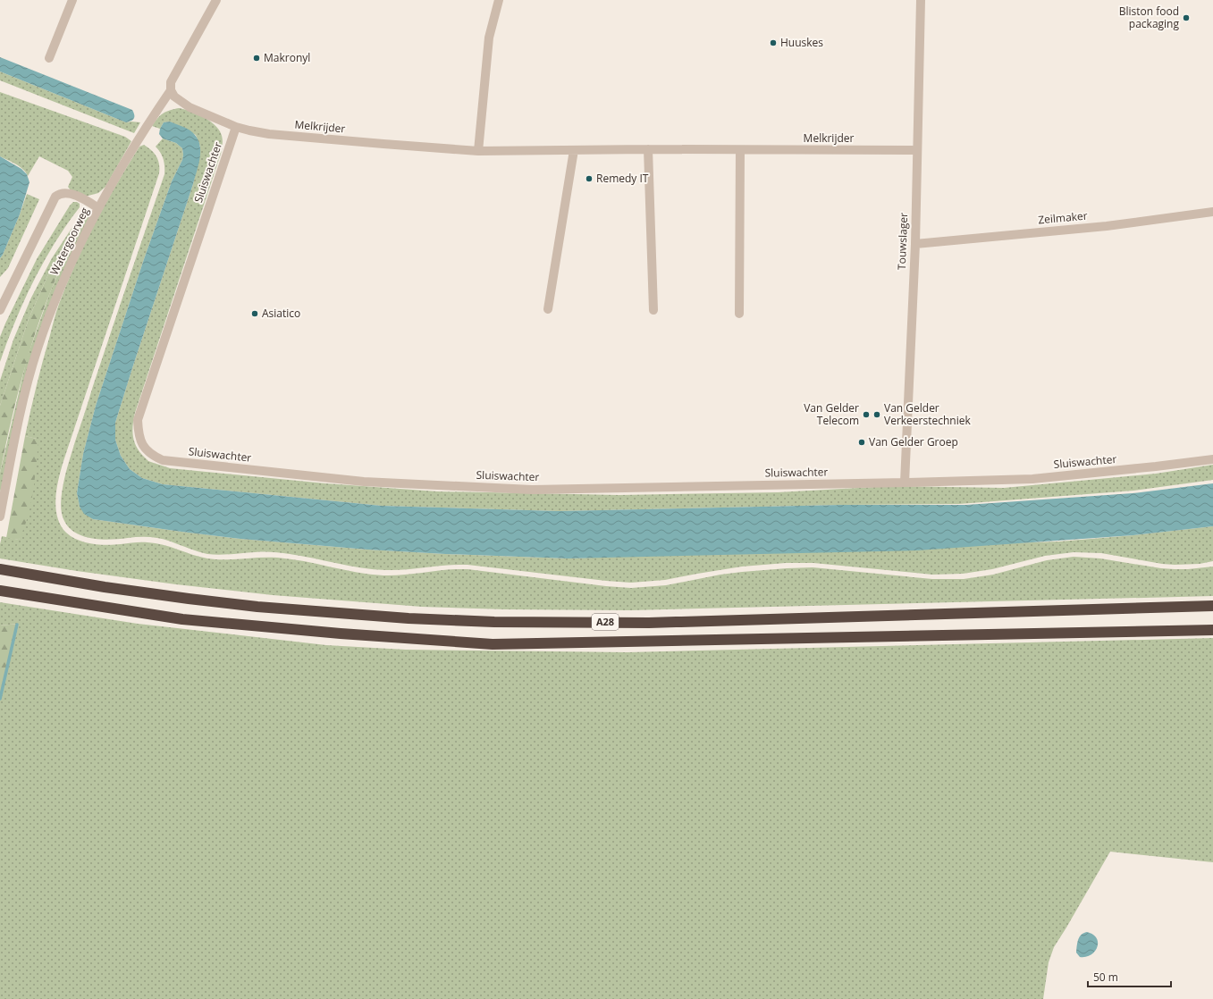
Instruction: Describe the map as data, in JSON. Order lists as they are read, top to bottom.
{
  "streets": {
    "highway": ["A28"],
    "street": [
      "Melkrijder",
      "Sluiswachter",
      "Zeilmaker",
      "Watergoorweg",
      "Touwslager"
    ]
  },
  "crossings": [
    ["Melkrijder", "Sluiswachter"],
    ["Melkrijder", "Watergoorweg"],
    ["Melkrijder", "Touwslager"],
    ["Sluiswachter", "Touwslager"],
    ["Zeilmaker", "Touwslager"]
  ],
  "places": [
    "Bliston food packaging",
    "Huuskes",
    "Makronyl",
    "Remedy IT",
    "Asiatico",
    "Van Gelder Telecom",
    "Van Gelder Verkeerstechniek",
    "Van Gelder Groep"
  ],
  "scale_bar": "50 m"
}
